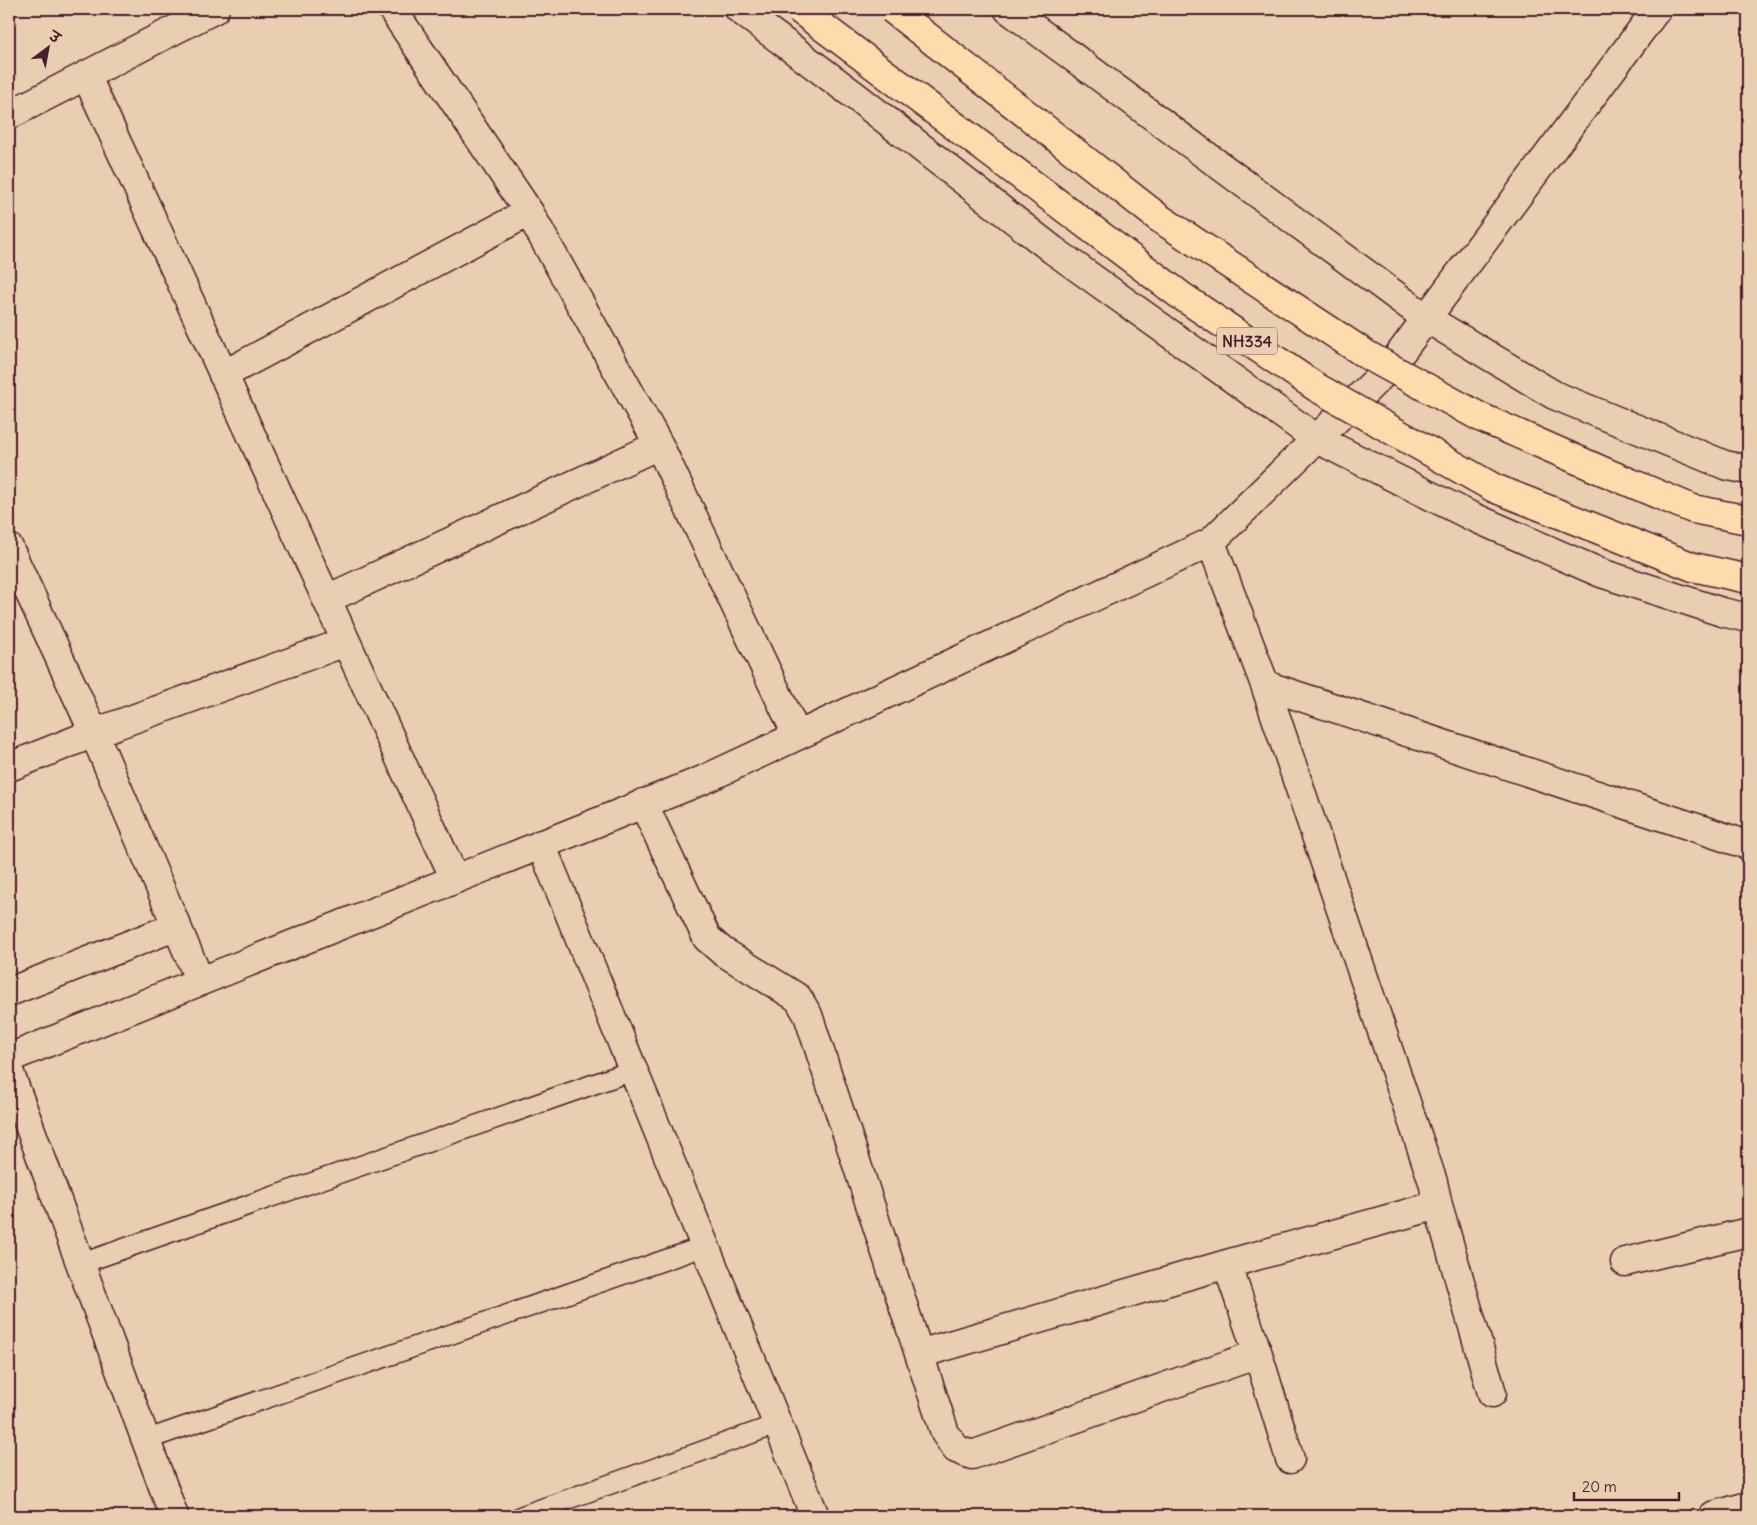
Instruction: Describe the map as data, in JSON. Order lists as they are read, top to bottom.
{
  "streets": {
    "highway": ["NH334"]
  },
  "scale_bar": "20 m",
  "north": "top right"
}
